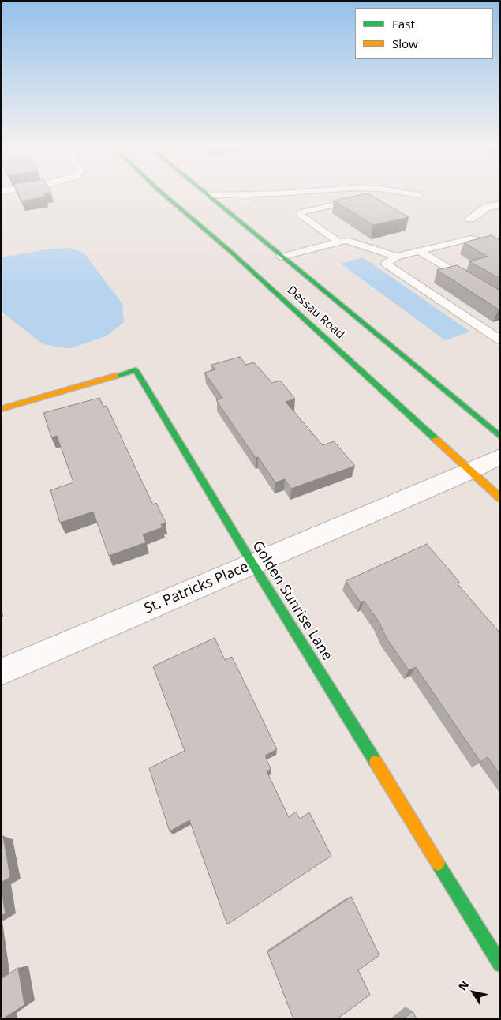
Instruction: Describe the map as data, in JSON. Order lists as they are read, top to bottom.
{
  "streets": {
    "main road": ["Dessau Road", "Golden Sunrise Lane"],
    "street": ["St. Patricks Place"]
  },
  "crossings": [
    ["Dessau Road", "St. Patricks Place"],
    ["St. Patricks Place", "Golden Sunrise Lane"]
  ],
  "legend": ["Fast", "Slow"],
  "north": "top left"
}
